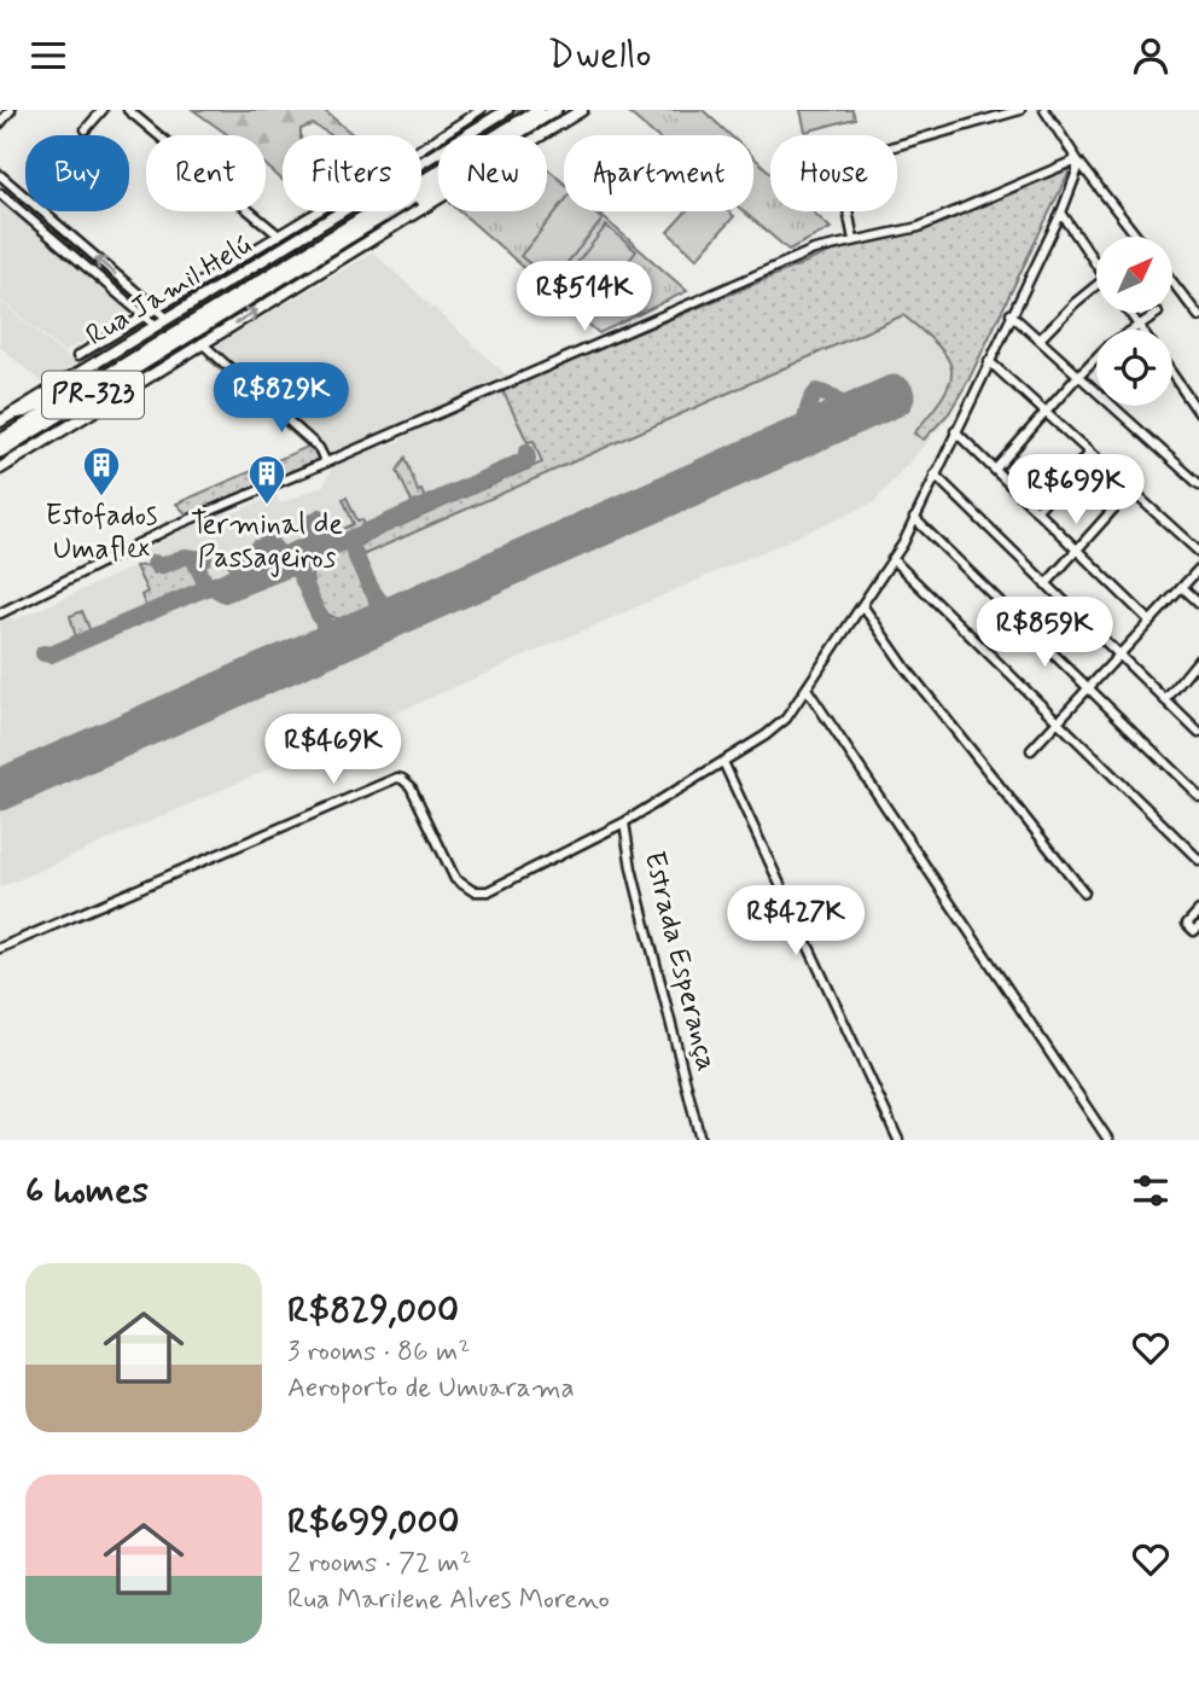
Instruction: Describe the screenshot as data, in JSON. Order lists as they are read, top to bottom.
{
  "streets": {
    "highway": ["PR-323"],
    "main road": ["Rua Jamil Helú"],
    "street": ["Estrada Esperança"]
  },
  "places": {
    "building": ["Estofados Umaflex", "Terminal de Passageiros"]
  },
  "north": "top right",
  "page": {
    "header": "Dwello",
    "chip": [
      "Buy",
      "Rent",
      "Filters",
      "New",
      "Apartment",
      "House"
    ],
    "price": [
      "R$514K",
      "R$829K",
      "R$699K",
      "R$859K",
      "R$469K",
      "R$427K"
    ],
    "heading": "6 homes",
    "list": [
      {
        "name": "R$829,000",
        "note": "3 rooms · 86 m² · Aeroporto de Umuarama"
      },
      {
        "name": "R$699,000",
        "note": "2 rooms · 72 m² · Rua Marilene Alves Moreno"
      }
    ]
  }
}
